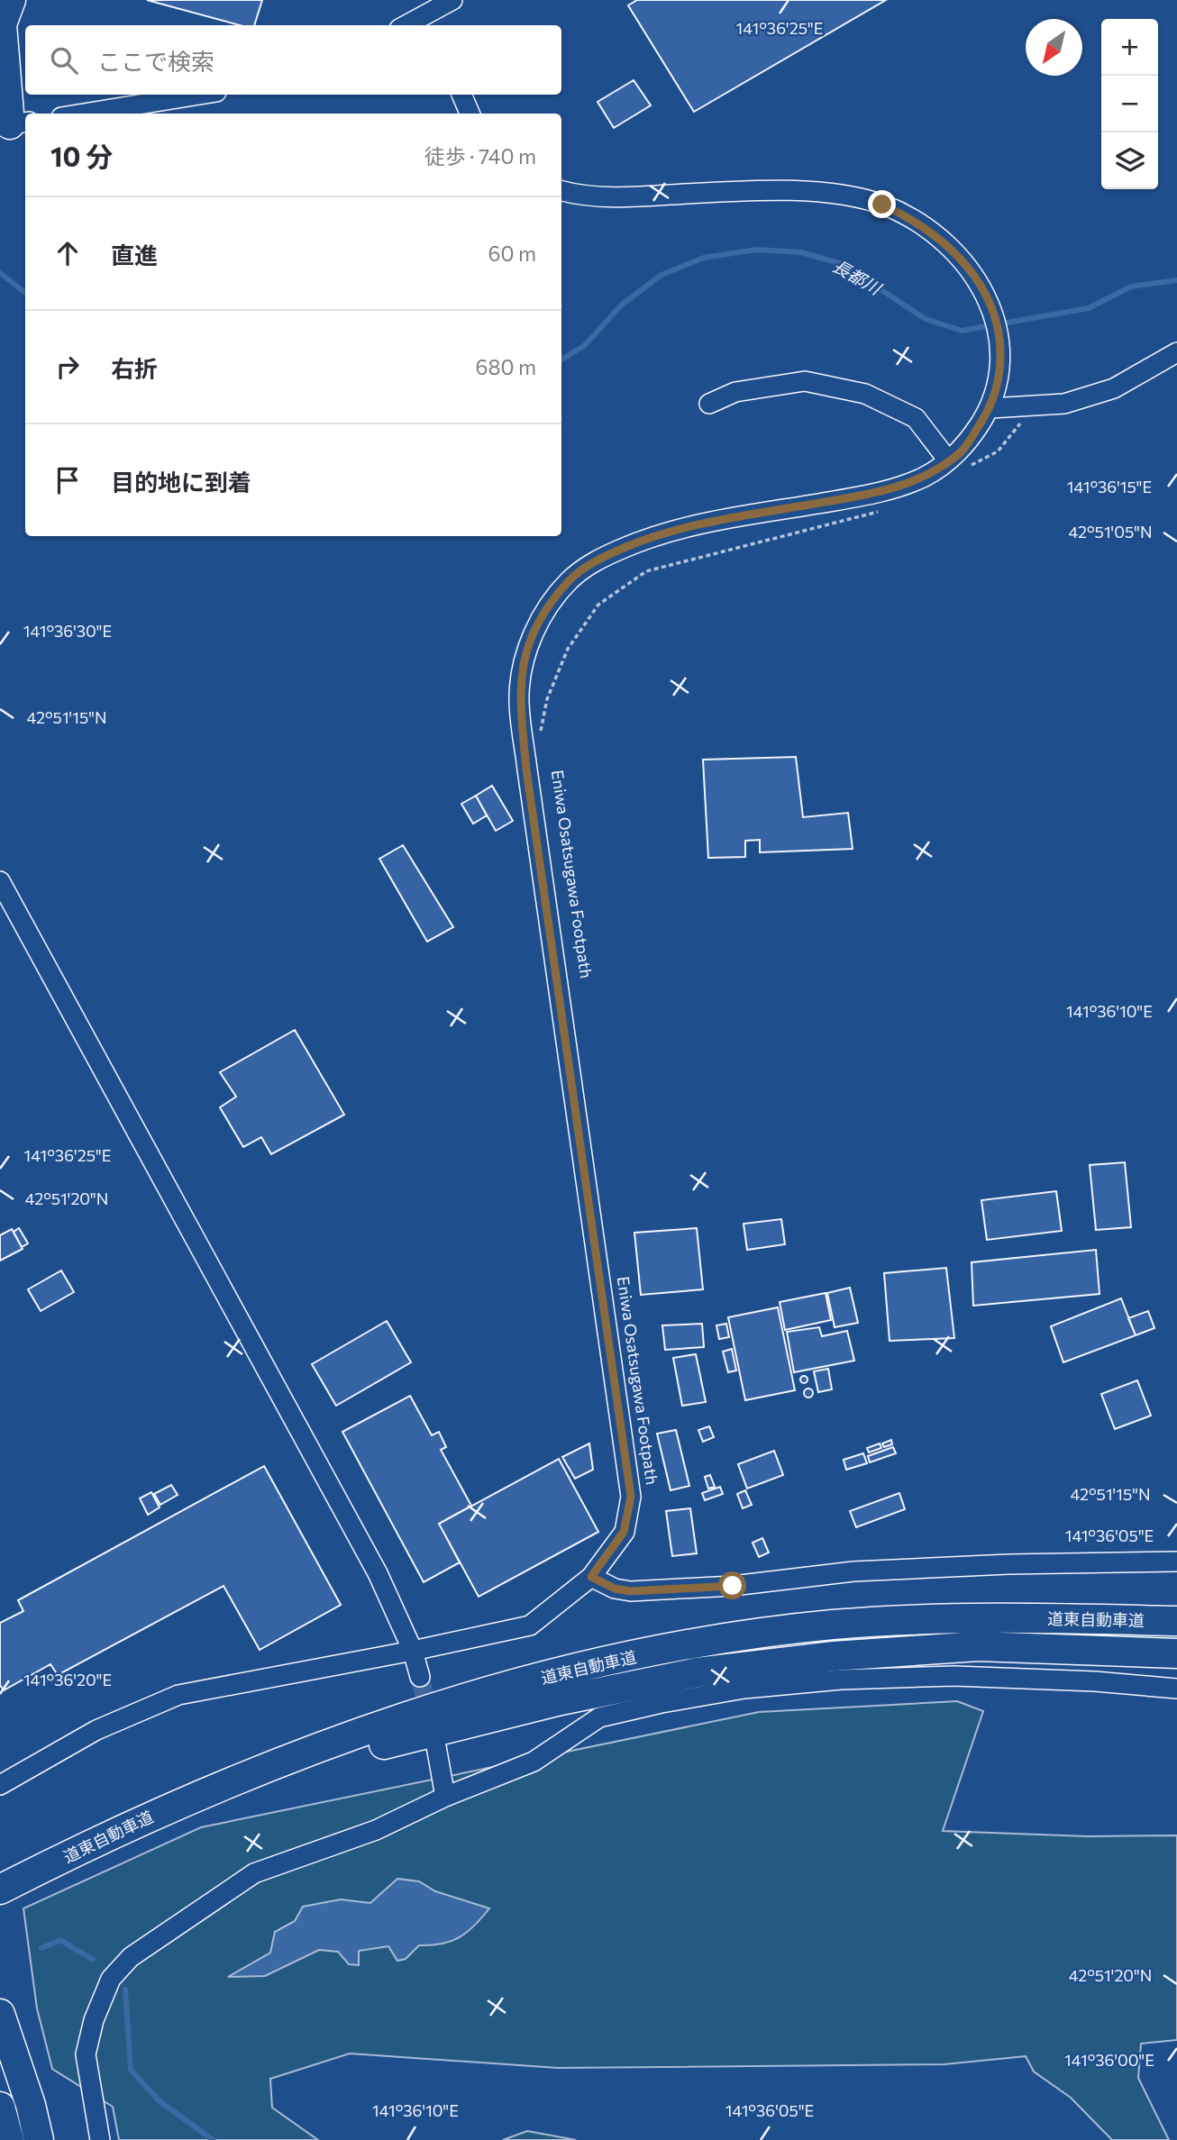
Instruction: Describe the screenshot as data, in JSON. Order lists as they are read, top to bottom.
{
  "streets": {
    "highway": ["道東自動車道"]
  },
  "water": ["長都川"],
  "north": "bottom left",
  "page": {
    "map_buttons": ["+", "−"],
    "search": "ここで検索",
    "heading": ["10 分", "徒歩 · 740 m"],
    "list": [
      ["直進", "60 m"],
      ["右折", "680 m"],
      "目的地に到着"
    ]
  },
  "coordinates": [
    "141°36'25\"E",
    "141°36'15\"E",
    "42°51'05\"N",
    "141°36'30\"E",
    "42°51'15\"N",
    "141°36'10\"E",
    "42°51'20\"N",
    "141°36'05\"E",
    "141°36'20\"E",
    "141°36'00\"E"
  ]
}
